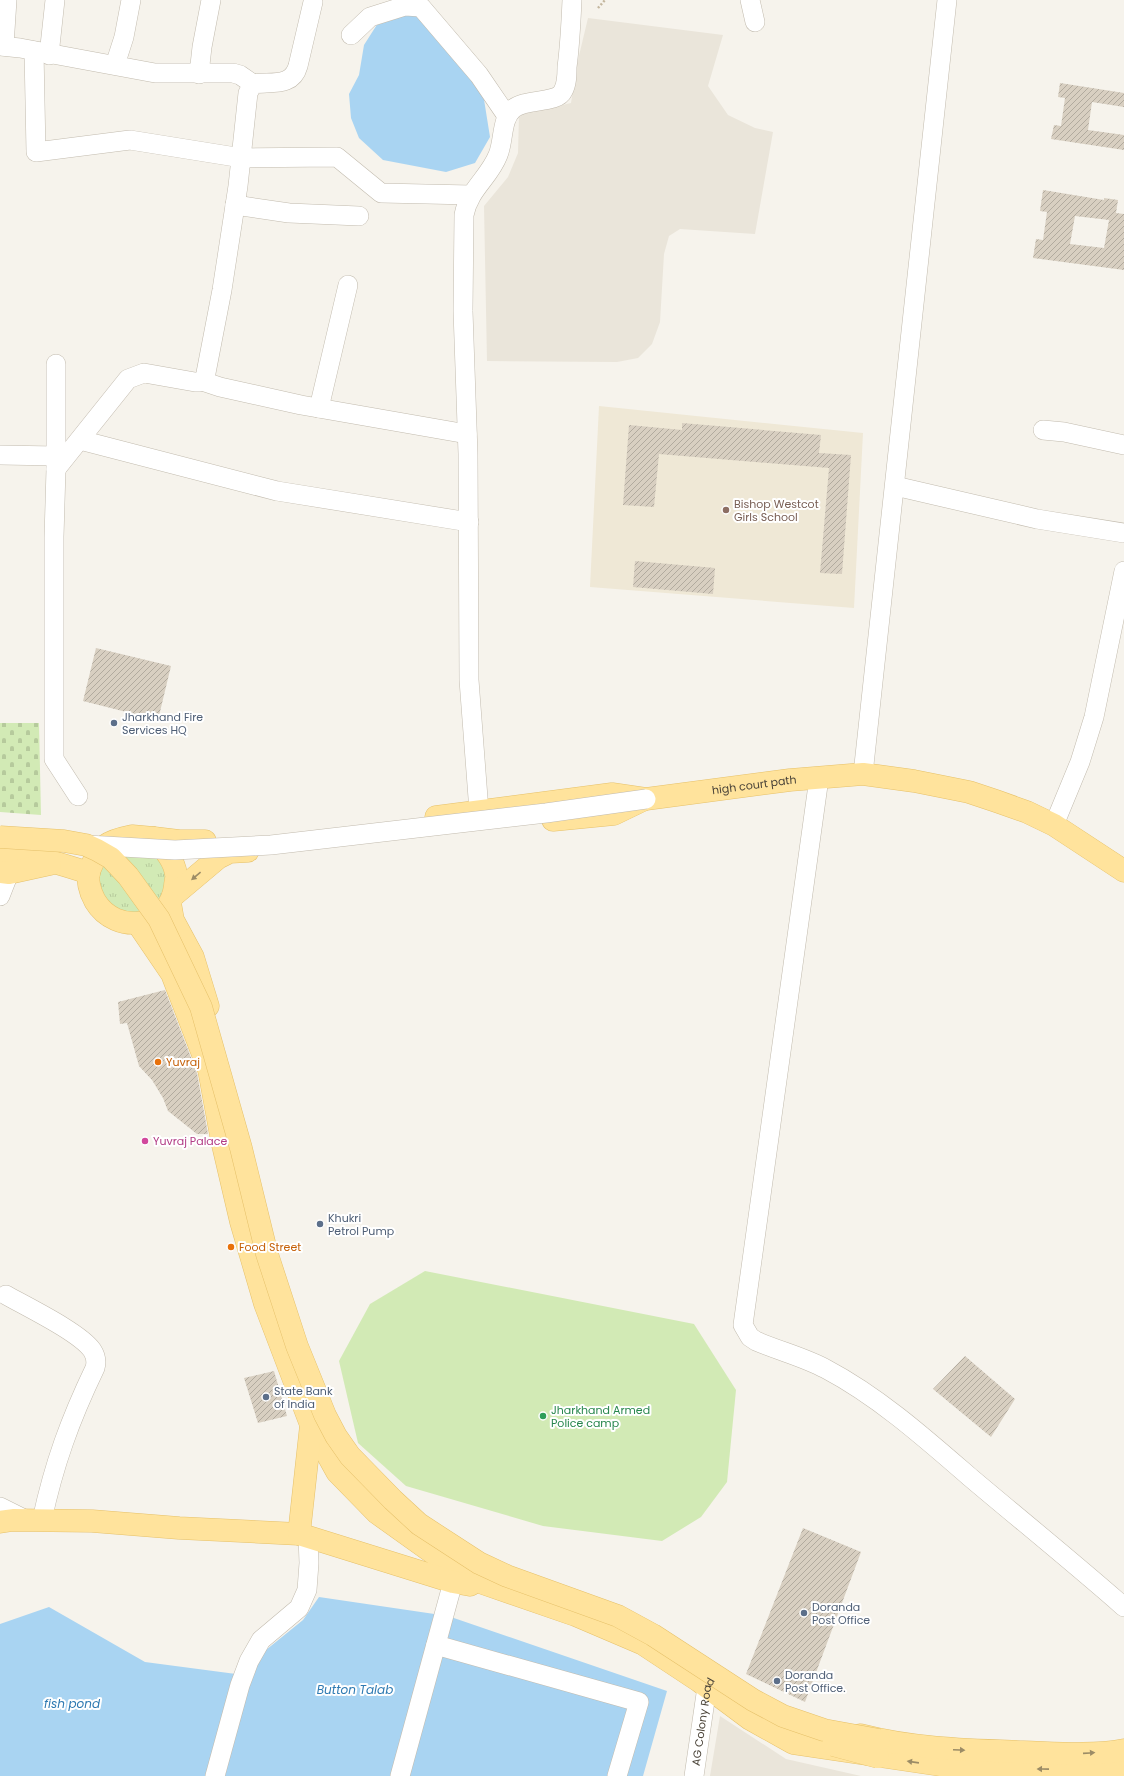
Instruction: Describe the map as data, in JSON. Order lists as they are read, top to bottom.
{
  "streets": {
    "main road": ["high court path"],
    "street": ["AG Colony Road"]
  },
  "water": ["Button Talab", "fish pond"],
  "places": [
    "Bishop Westcot Girls School",
    "Jharkhand Fire Services HQ",
    "Yuvraj",
    "Yuvraj Palace",
    "Khukri Petrol Pump",
    "Food Street",
    "State Bank of India",
    "Jharkhand Armed Police camp",
    "Doranda Post Office",
    "Doranda Post Office."
  ]
}
